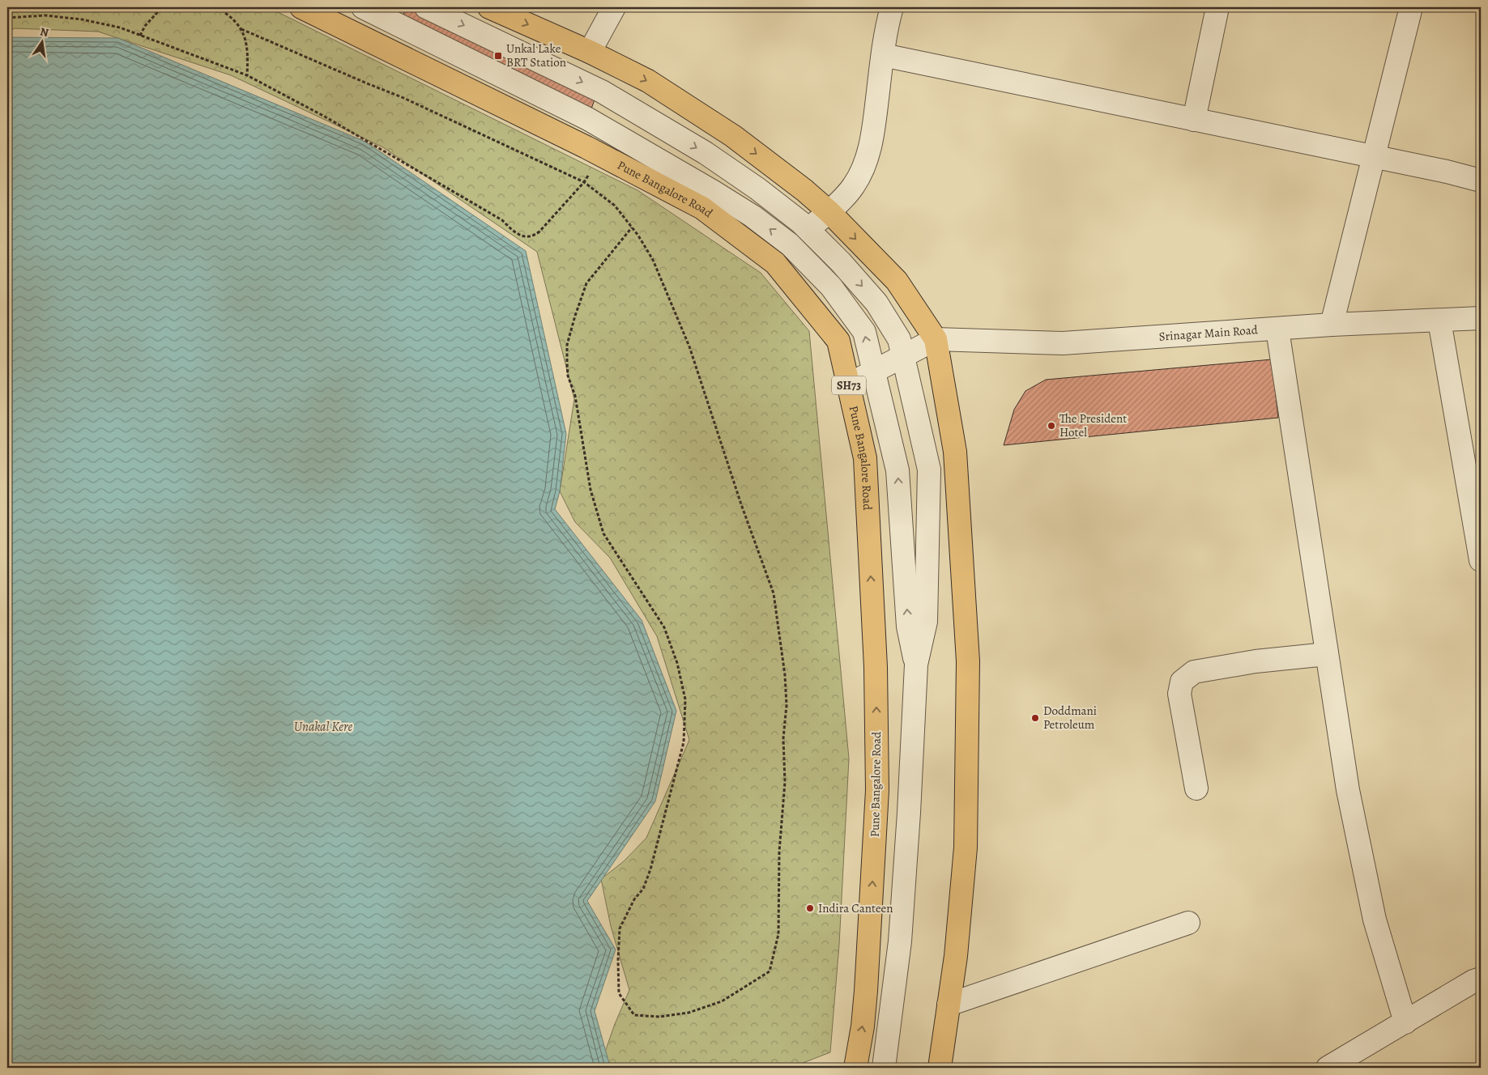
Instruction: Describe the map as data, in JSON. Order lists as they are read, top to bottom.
{
  "streets": {
    "main road": ["Pune Bangalore Road", "SH73"],
    "street": ["Srinagar Main Road"]
  },
  "water": ["Unakal Kere"],
  "places": {
    "transit": ["Unkal Lake BRT Station"],
    "other": ["The President Hotel", "Doddmani Petroleum", "Indira Canteen"]
  },
  "north": "top"
}
